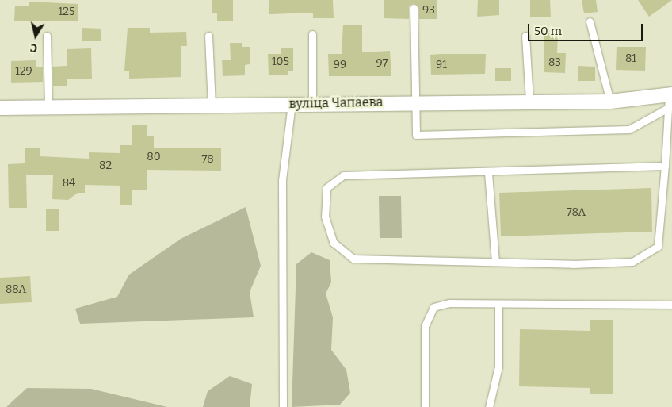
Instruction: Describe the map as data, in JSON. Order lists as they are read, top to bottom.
{
  "streets": {
    "street": ["вуліца Чапаева"]
  },
  "house_numbers": [
    "93",
    "125",
    "81",
    "105",
    "83",
    "97",
    "99",
    "91",
    "129",
    "80",
    "78",
    "82",
    "84",
    "78А",
    "88А"
  ],
  "scale_bar": "50 m",
  "north": "bottom"
}
